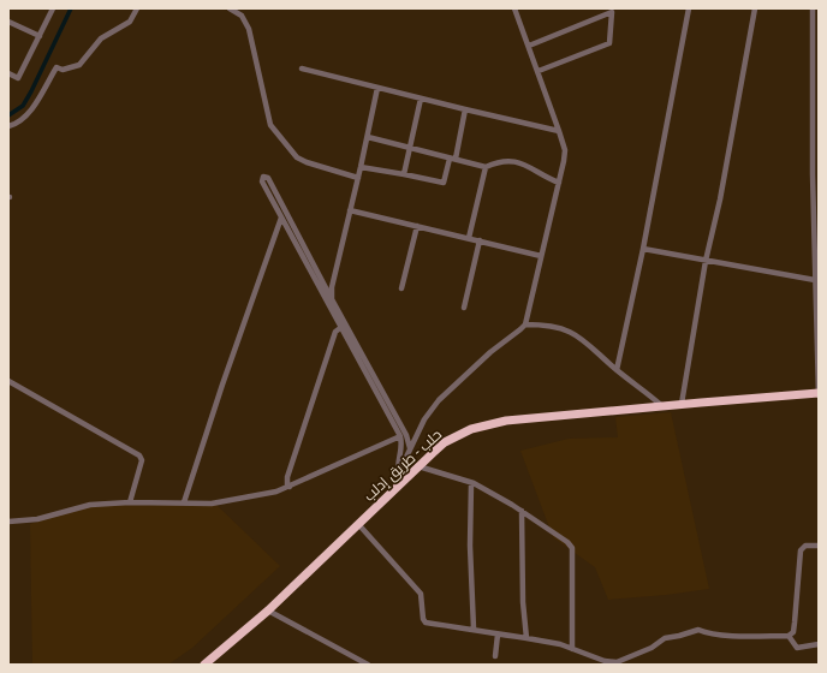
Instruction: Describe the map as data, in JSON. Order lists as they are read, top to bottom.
{
  "streets": {
    "highway": ["حلب - طريق إدلب"]
  }
}
